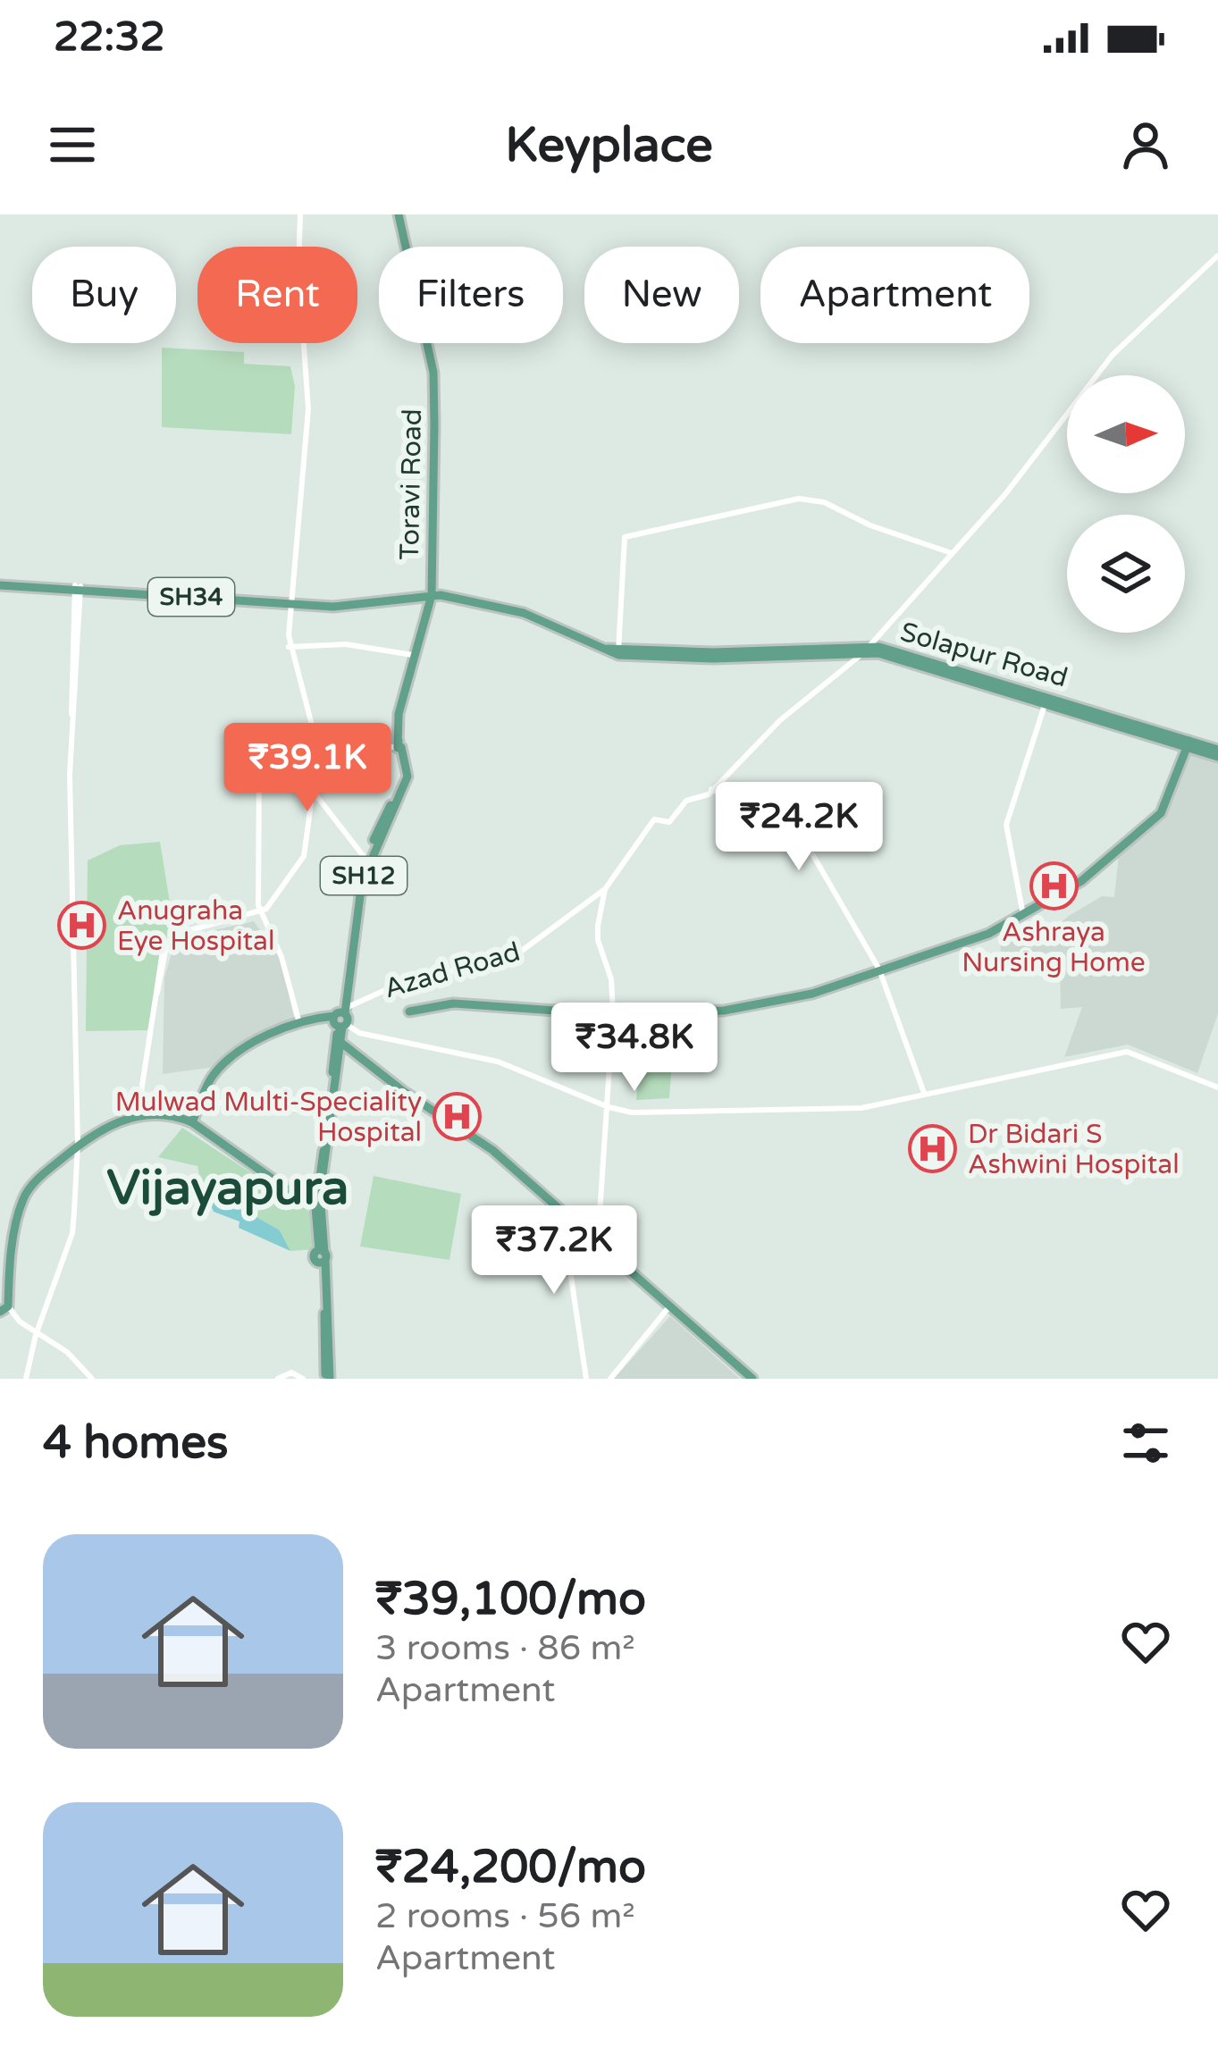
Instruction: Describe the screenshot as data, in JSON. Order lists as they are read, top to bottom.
{
  "streets": {
    "main road": [
      "Toravi Road",
      "SH34",
      "Solapur Road",
      "SH12"
    ],
    "street": ["Azad Road"]
  },
  "crossings": [
    ["Toravi Road", "SH34"],
    ["Toravi Road", "Solapur Road"],
    ["Toravi Road", "SH12"],
    ["SH34", "Solapur Road"],
    ["SH34", "SH12"],
    ["Solapur Road", "SH12"],
    ["SH12", "Azad Road"]
  ],
  "districts": ["Vijayapura"],
  "places": {
    "hospital": [
      "Ashraya Nursing Home",
      "Anugraha Eye Hospital",
      "Mulwad Multi-Speciality Hospital",
      "Dr Bidari S Ashwini Hospital"
    ]
  },
  "north": "right",
  "page": {
    "status": "22:32",
    "header": "Keyplace",
    "chip": [
      "Buy",
      "Rent",
      "Filters",
      "New",
      "Apartment"
    ],
    "price": [
      "₹39.1K",
      "₹24.2K",
      "₹34.8K",
      "₹37.2K"
    ],
    "heading": "4 homes",
    "list": [
      {
        "name": "₹39,100/mo",
        "note": "3 rooms · 86 m² · Apartment"
      },
      {
        "name": "₹24,200/mo",
        "note": "2 rooms · 56 m² · Apartment"
      }
    ]
  }
}
